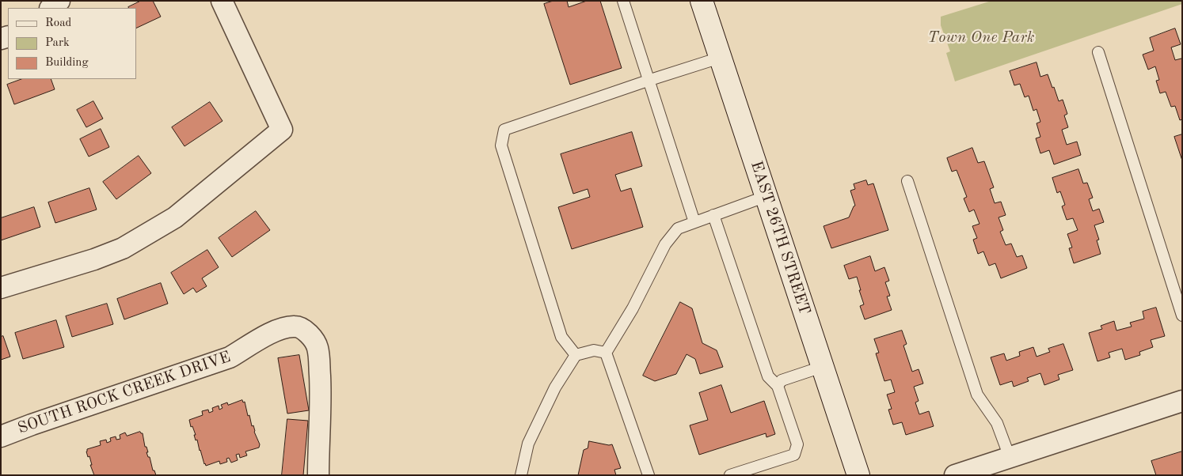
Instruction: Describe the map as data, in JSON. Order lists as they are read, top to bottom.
{
  "streets": {
    "main road": ["EAST 26TH STREET"],
    "street": ["SOUTH ROCK CREEK DRIVE"]
  },
  "parks": ["Town One Park"],
  "legend": ["Road", "Park", "Building"]
}
